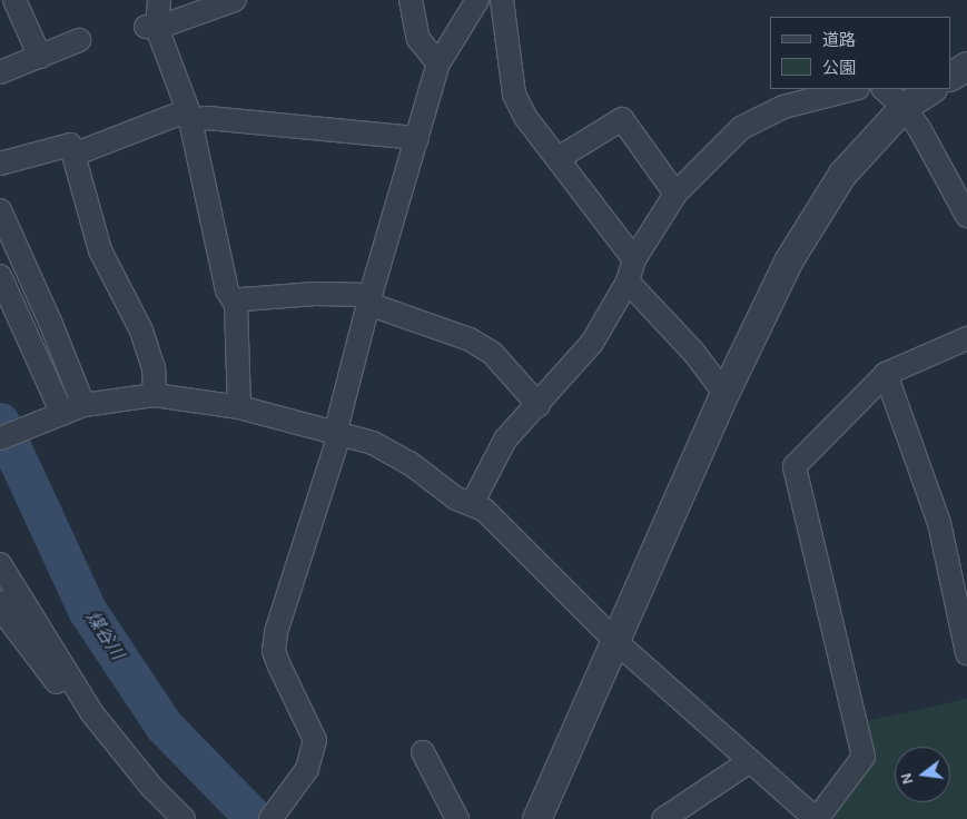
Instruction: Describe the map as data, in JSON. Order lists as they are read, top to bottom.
{
  "water": ["煤谷川"],
  "legend": ["道路", "公園"],
  "north": "left"
}
